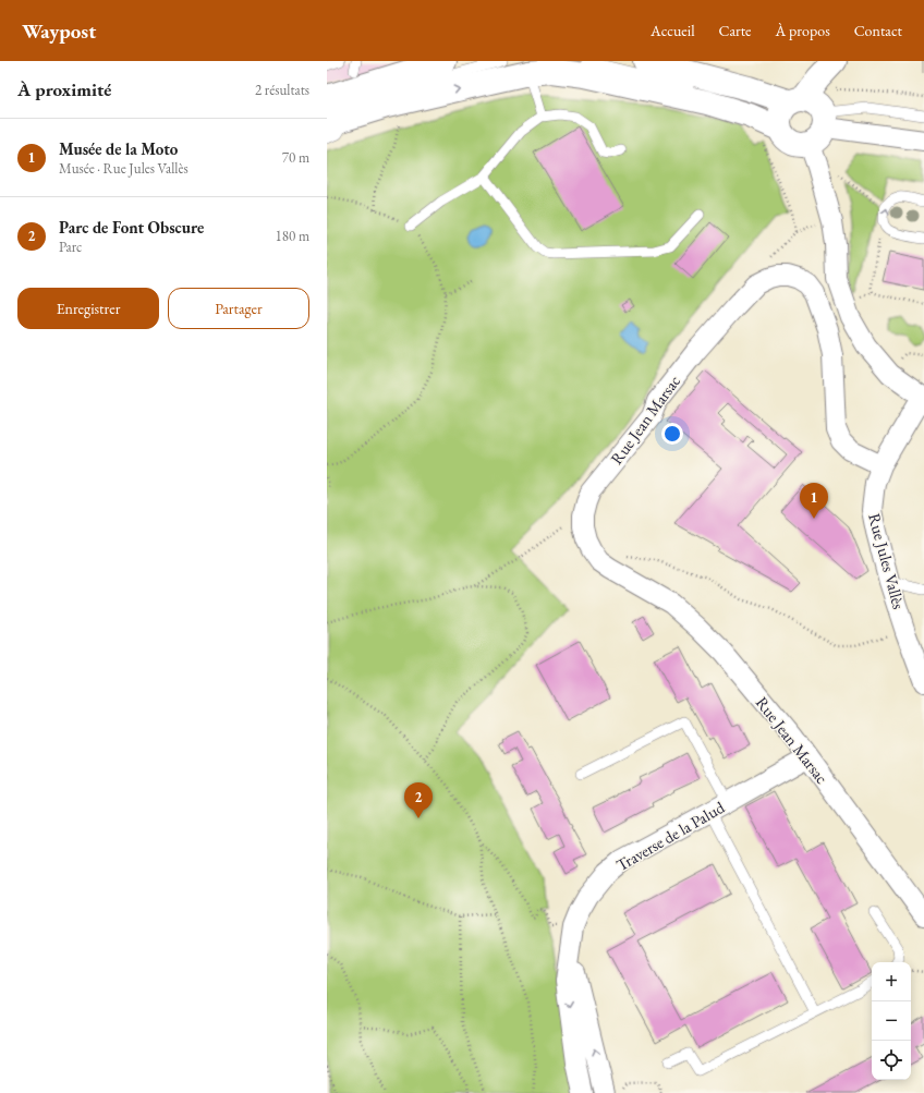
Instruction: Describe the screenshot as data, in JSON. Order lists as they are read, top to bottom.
{
  "streets": {
    "street": ["Rue Jean Marsac", "Rue Jules Vallès", "Traverse de la Palud"]
  },
  "crossings": [
    ["Rue Jean Marsac", "Rue Jules Vallès"],
    ["Rue Jean Marsac", "Traverse de la Palud"]
  ],
  "page": {
    "header": "Waypost",
    "nav": [
      "Accueil",
      "Carte",
      "À propos",
      "Contact"
    ],
    "heading": ["À proximité", "2 résultats"],
    "list": [
      {
        "mark": "1",
        "name": "Musée de la Moto",
        "note": "Musée · Rue Jules Vallès",
        "value": "70 m"
      },
      {
        "mark": "2",
        "name": "Parc de Font Obscure",
        "note": "Parc",
        "value": "180 m"
      }
    ],
    "buttons": ["Enregistrer", "Partager"],
    "pins": ["1", "2"],
    "map_buttons": ["+", "−"]
  }
}
